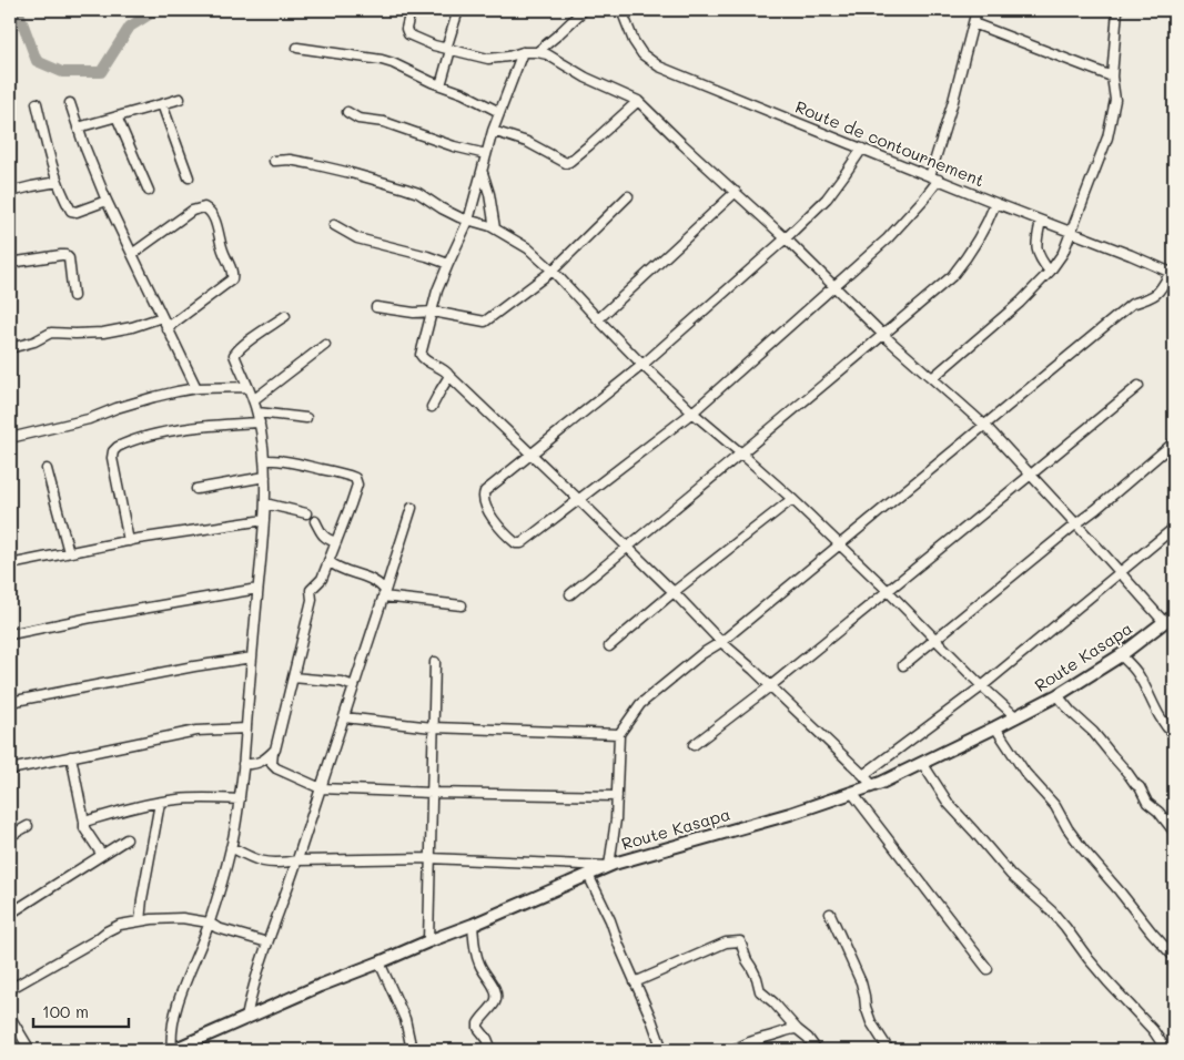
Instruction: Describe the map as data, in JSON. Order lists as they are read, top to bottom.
{
  "streets": {
    "main road": ["Route Kasapa"],
    "street": ["Route de contournement"]
  },
  "scale_bar": "100 m"
}
